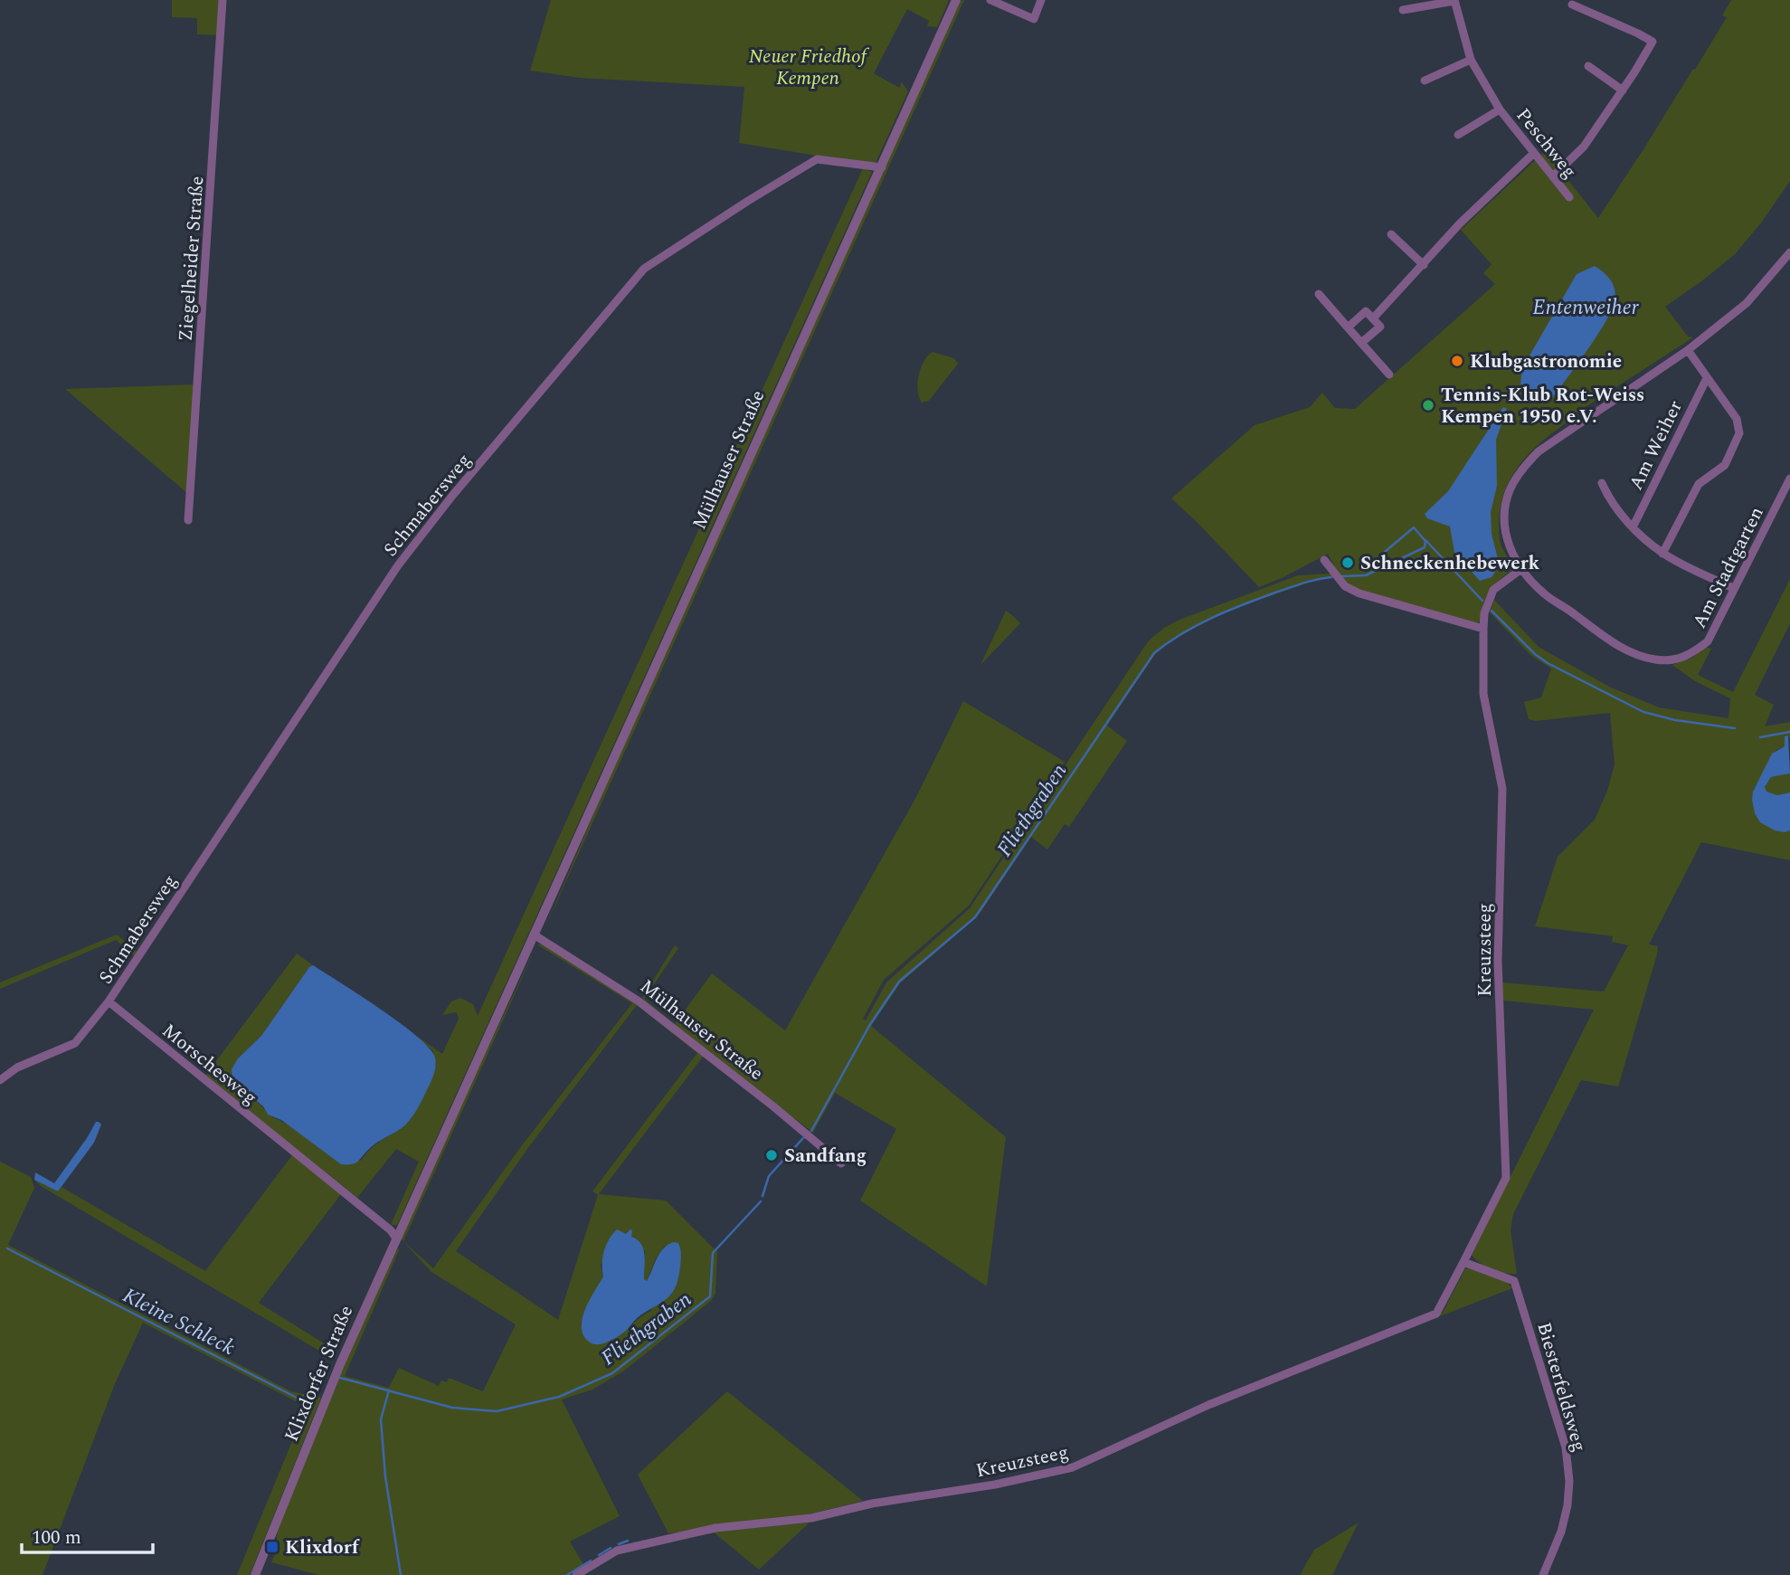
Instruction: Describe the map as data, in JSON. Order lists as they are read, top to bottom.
{
  "streets": {
    "street": [
      "Peschweg",
      "Ziegelheider Straße",
      "Am Weiher",
      "Mülhauser Straße",
      "Schmabersweg",
      "Am Stadtgarten",
      "Kreuzsteeg",
      "Morschesweg",
      "Klixdorfer Straße",
      "Biesterfeldsweg"
    ]
  },
  "crossings": [
    ["Am Weiher", "Am Stadtgarten"],
    ["Mülhauser Straße", "Schmabersweg"],
    ["Mülhauser Straße", "Klixdorfer Straße"],
    ["Schmabersweg", "Morschesweg"],
    ["Am Stadtgarten", "Kreuzsteeg"],
    ["Kreuzsteeg", "Biesterfeldsweg"],
    ["Morschesweg", "Klixdorfer Straße"]
  ],
  "water": ["Entenweiher", "Fliethgraben", "Kleine Schleck"],
  "parks": ["Neuer Friedhof Kempen"],
  "places": {
    "other": [
      "Klubgastronomie",
      "Tennis-Klub Rot-Weiss Kempen 1950 e.V.",
      "Schneckenhebewerk",
      "Sandfang"
    ],
    "transit": ["Klixdorf"]
  },
  "scale_bar": "100 m"
}
